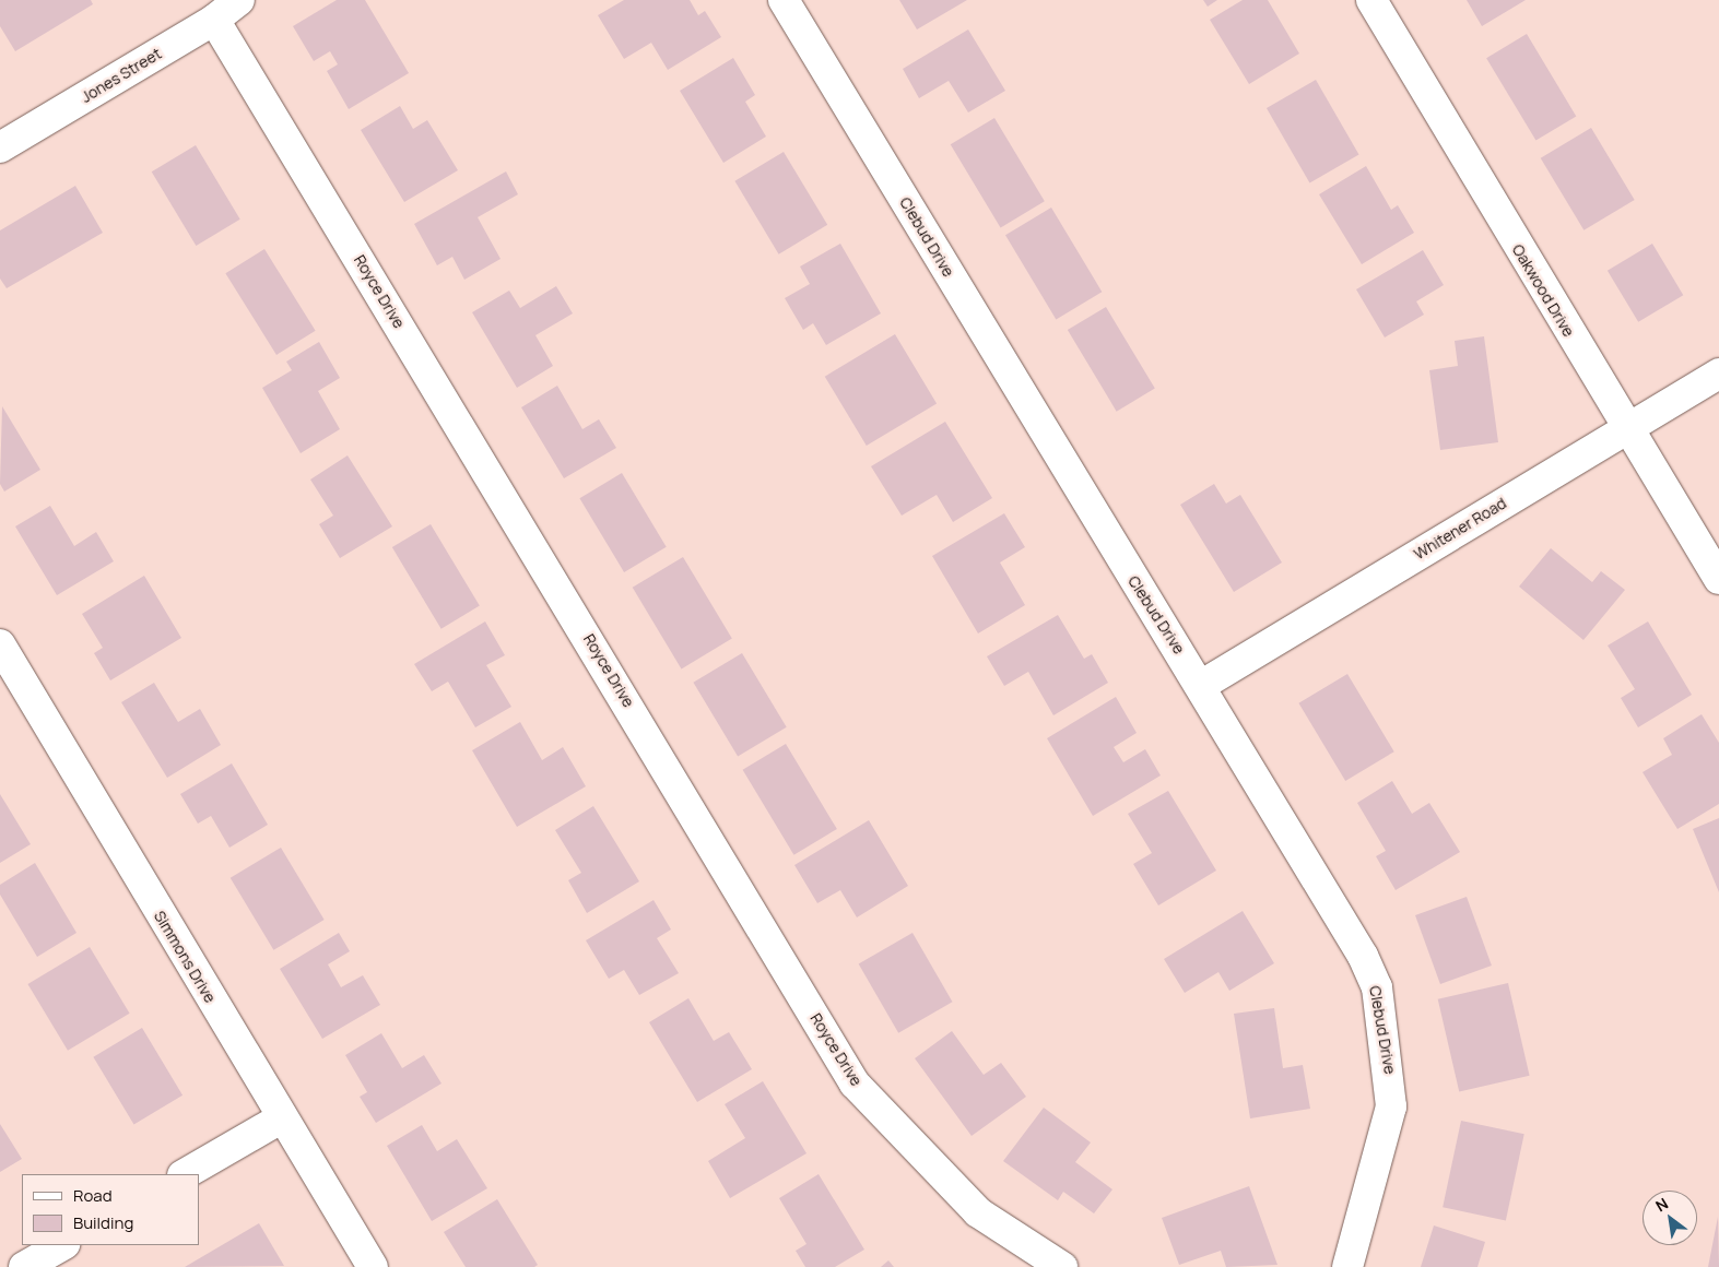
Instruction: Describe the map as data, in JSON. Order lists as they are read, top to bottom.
{
  "streets": {
    "street": [
      "Jones Street",
      "Clebud Drive",
      "Oakwood Drive",
      "Royce Drive",
      "Whitener Road",
      "Simmons Drive"
    ]
  },
  "crossings": [
    ["Jones Street", "Royce Drive"],
    ["Clebud Drive", "Whitener Road"],
    ["Oakwood Drive", "Whitener Road"]
  ],
  "legend": ["Road", "Building"],
  "north": "top left"
}
